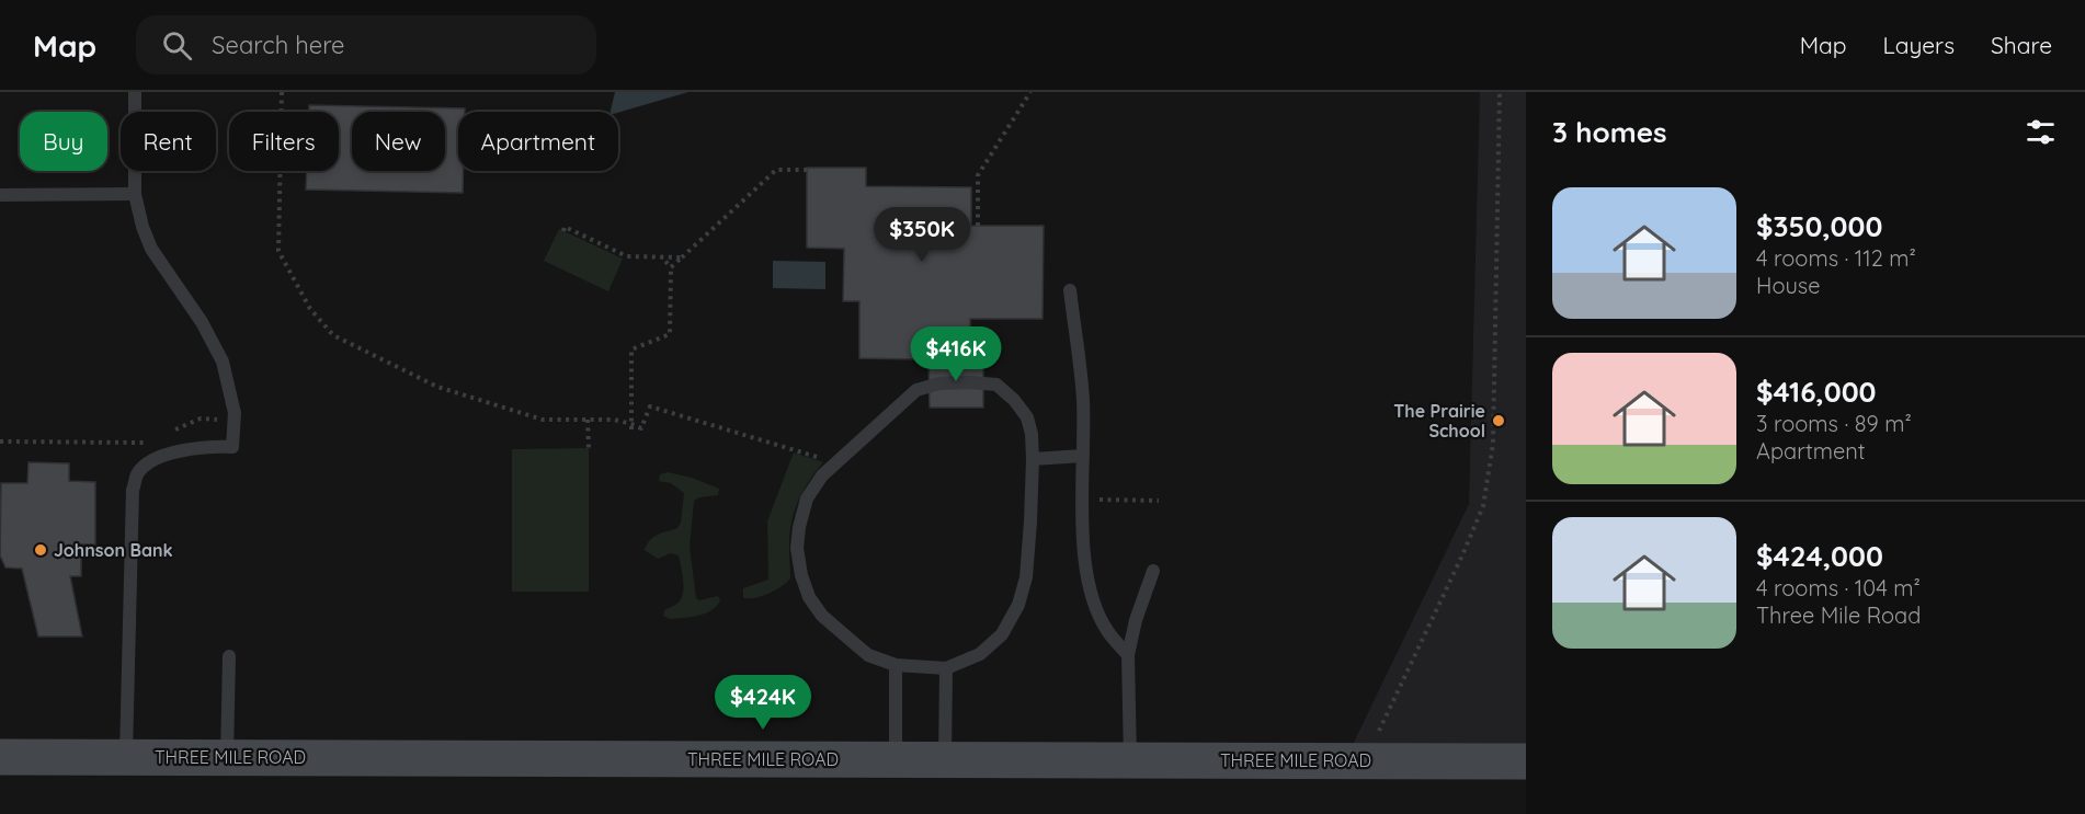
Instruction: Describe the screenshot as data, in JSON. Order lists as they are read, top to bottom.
{
  "streets": {
    "street": ["THREE MILE ROAD"]
  },
  "places": ["The Prairie School", "Johnson Bank"],
  "page": {
    "header": "Map",
    "search": "Search here",
    "nav": ["Map", "Layers", "Share"],
    "heading": "3 homes",
    "chip": [
      "Buy",
      "Rent",
      "Filters",
      "New",
      "Apartment"
    ],
    "list": [
      {
        "name": "$350,000",
        "note": "4 rooms · 112 m² · House"
      },
      {
        "name": "$416,000",
        "note": "3 rooms · 89 m² · Apartment"
      },
      {
        "name": "$424,000",
        "note": "4 rooms · 104 m² · Three Mile Road"
      }
    ],
    "price": ["$350K", "$416K", "$424K"]
  }
}
